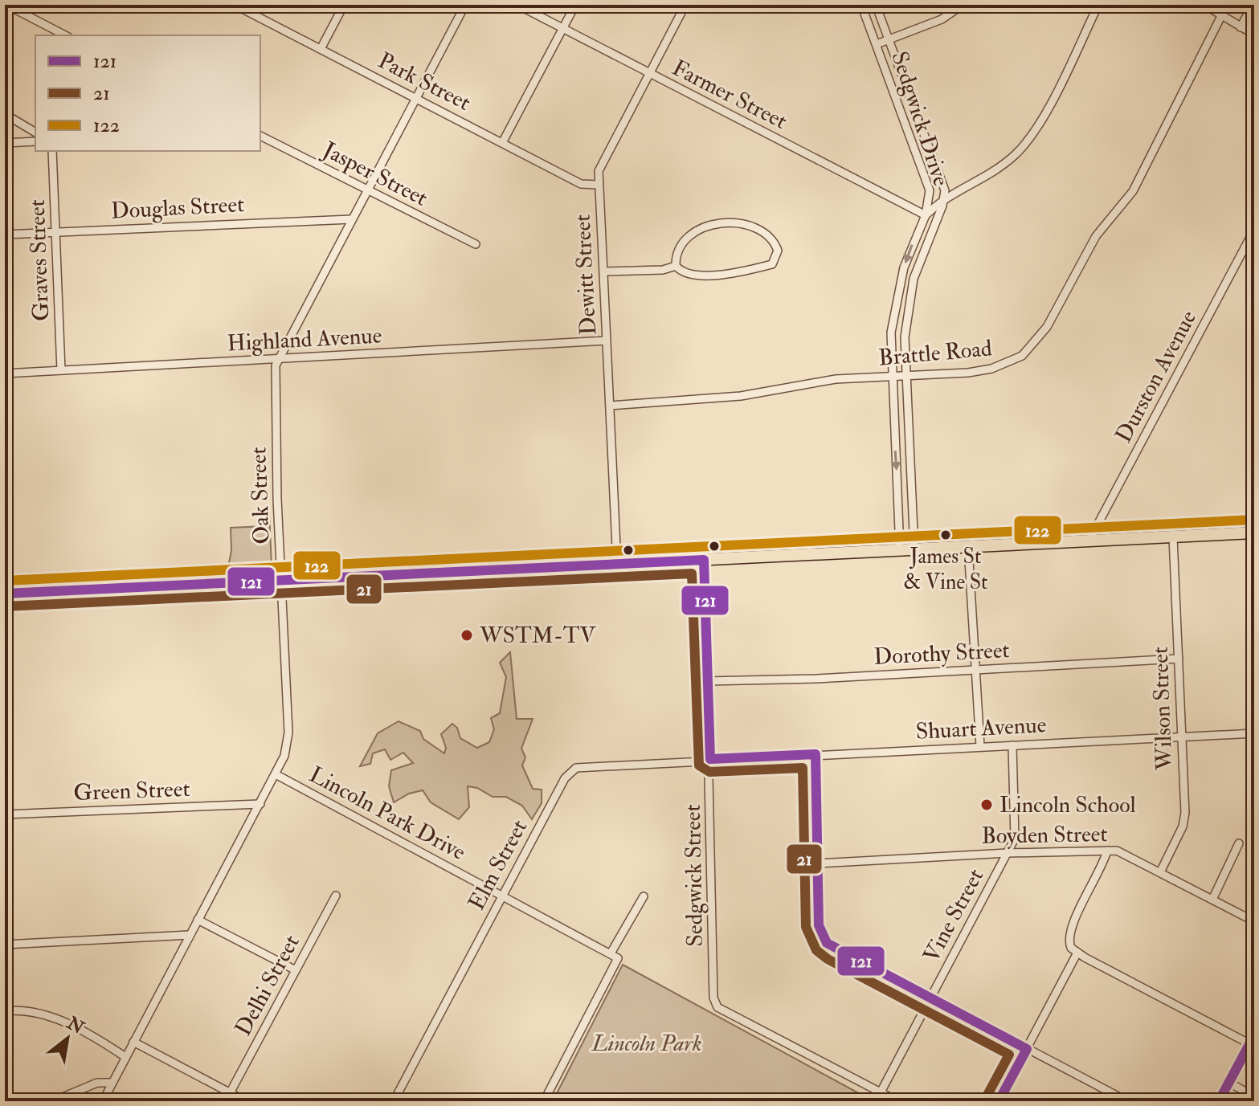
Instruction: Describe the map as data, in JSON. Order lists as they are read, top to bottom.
{
  "streets": {
    "street": [
      "Park Street",
      "Farmer Street",
      "Sedgwick Drive",
      "Jasper Street",
      "Douglas Street",
      "Graves Street",
      "Dewitt Street",
      "Highland Avenue",
      "Brattle Road",
      "Durston Avenue",
      "Oak Street",
      "Dorothy Street",
      "Wilson Street",
      "Shuart Avenue",
      "Green Street",
      "Lincoln Park Drive",
      "Boyden Street",
      "Elm Street",
      "Sedgwick Street",
      "Vine Street",
      "Delhi Street"
    ]
  },
  "crossings": [
    ["Park Street", "Dewitt Street"],
    ["Park Street", "Oak Street"],
    ["Farmer Street", "Sedgwick Drive"],
    ["Farmer Street", "Dewitt Street"],
    ["Sedgwick Drive", "Brattle Road"],
    ["Jasper Street", "Oak Street"],
    ["Douglas Street", "Graves Street"],
    ["Douglas Street", "Oak Street"],
    ["Graves Street", "Highland Avenue"],
    ["Dewitt Street", "Highland Avenue"],
    ["Dewitt Street", "Brattle Road"],
    ["Highland Avenue", "Oak Street"],
    ["Oak Street", "Green Street"],
    ["Oak Street", "Lincoln Park Drive"],
    ["Dorothy Street", "Wilson Street"],
    ["Dorothy Street", "Sedgwick Street"],
    ["Wilson Street", "Shuart Avenue"],
    ["Wilson Street", "Boyden Street"],
    ["Shuart Avenue", "Elm Street"],
    ["Shuart Avenue", "Sedgwick Street"],
    ["Shuart Avenue", "Vine Street"],
    ["Lincoln Park Drive", "Elm Street"],
    ["Boyden Street", "Vine Street"],
    ["Elm Street", "Sedgwick Street"],
    ["Sedgwick Street", "Vine Street"]
  ],
  "parks": ["Lincoln Park"],
  "places": ["James St & Vine St", "WSTM-TV", "Lincoln School"],
  "lines": ["transit line 122", "transit line 121", "transit line 21"],
  "legend": ["121", "21", "122"],
  "north": "top right"
}
